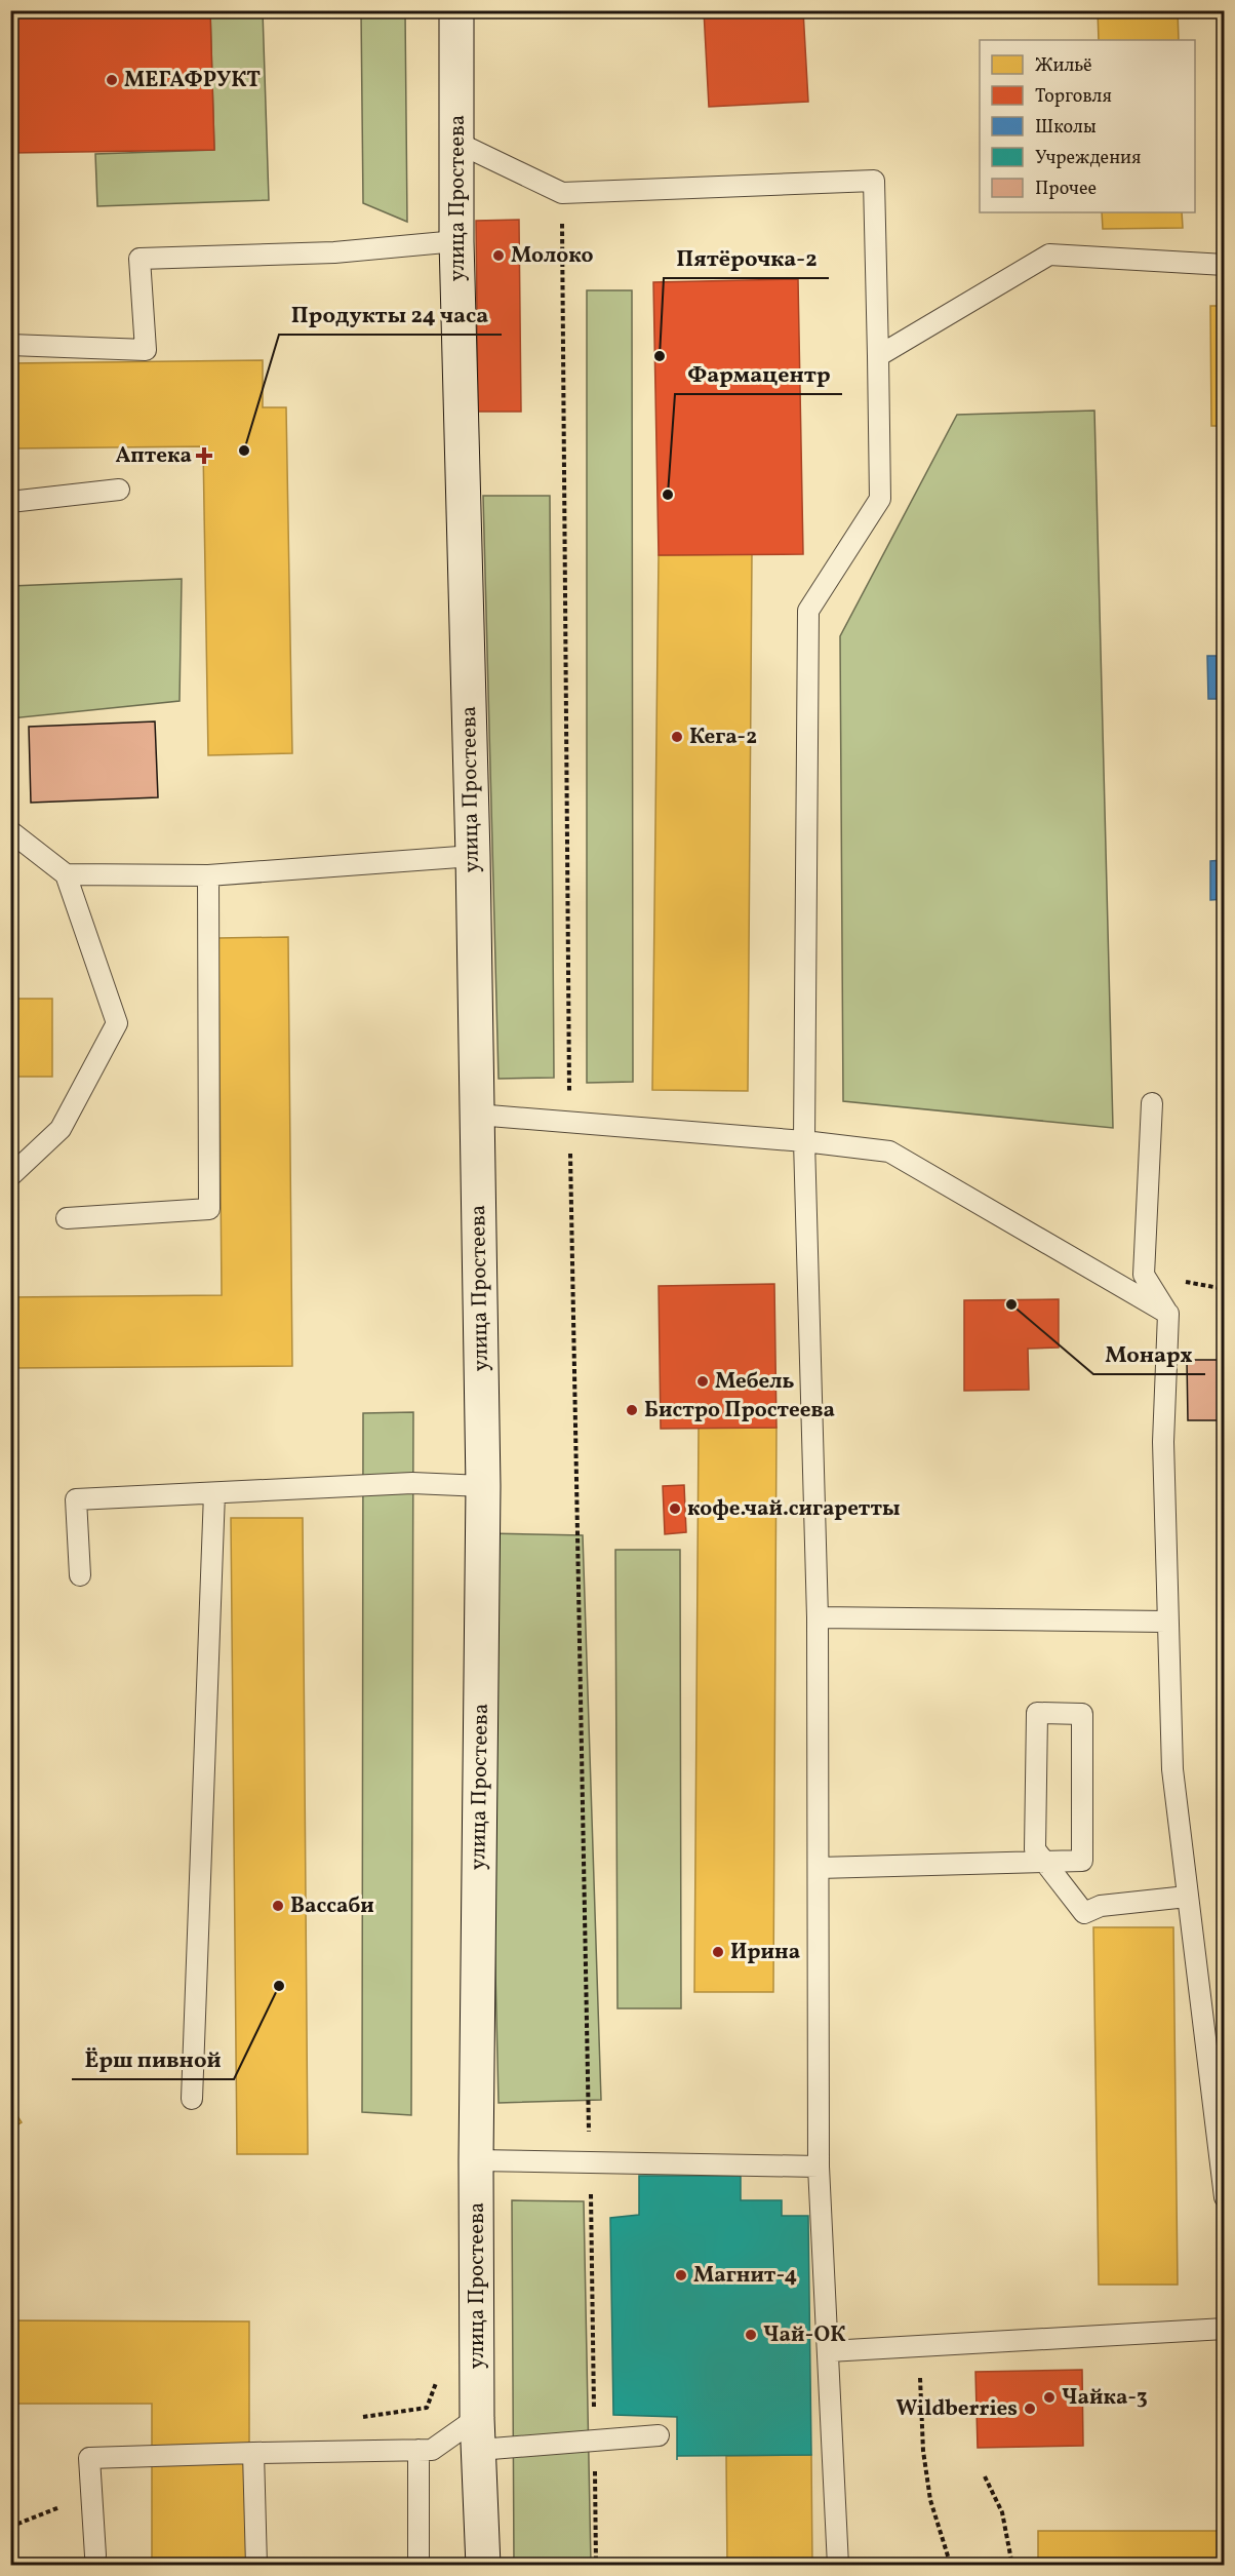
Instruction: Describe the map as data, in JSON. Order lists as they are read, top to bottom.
{
  "streets": {
    "street": ["улица Простеева"]
  },
  "places": {
    "other": [
      "МЕГАФРУКТ",
      "Молоко",
      "Пятёрочка-2",
      "Продукты 24 часа",
      "Фармацентр",
      "Кега-2",
      "Монарх",
      "Мебель",
      "Бистро Простеева",
      "кофе.чай.сигаретты",
      "Вассаби",
      "Ирина",
      "Ёрш пивной",
      "Магнит-4",
      "Чай-ОК",
      "Чайка-3",
      "Wildberries"
    ],
    "health": ["Аптека"]
  },
  "legend": [
    "Жильё",
    "Торговля",
    "Школы",
    "Учреждения",
    "Прочее"
  ]
}
